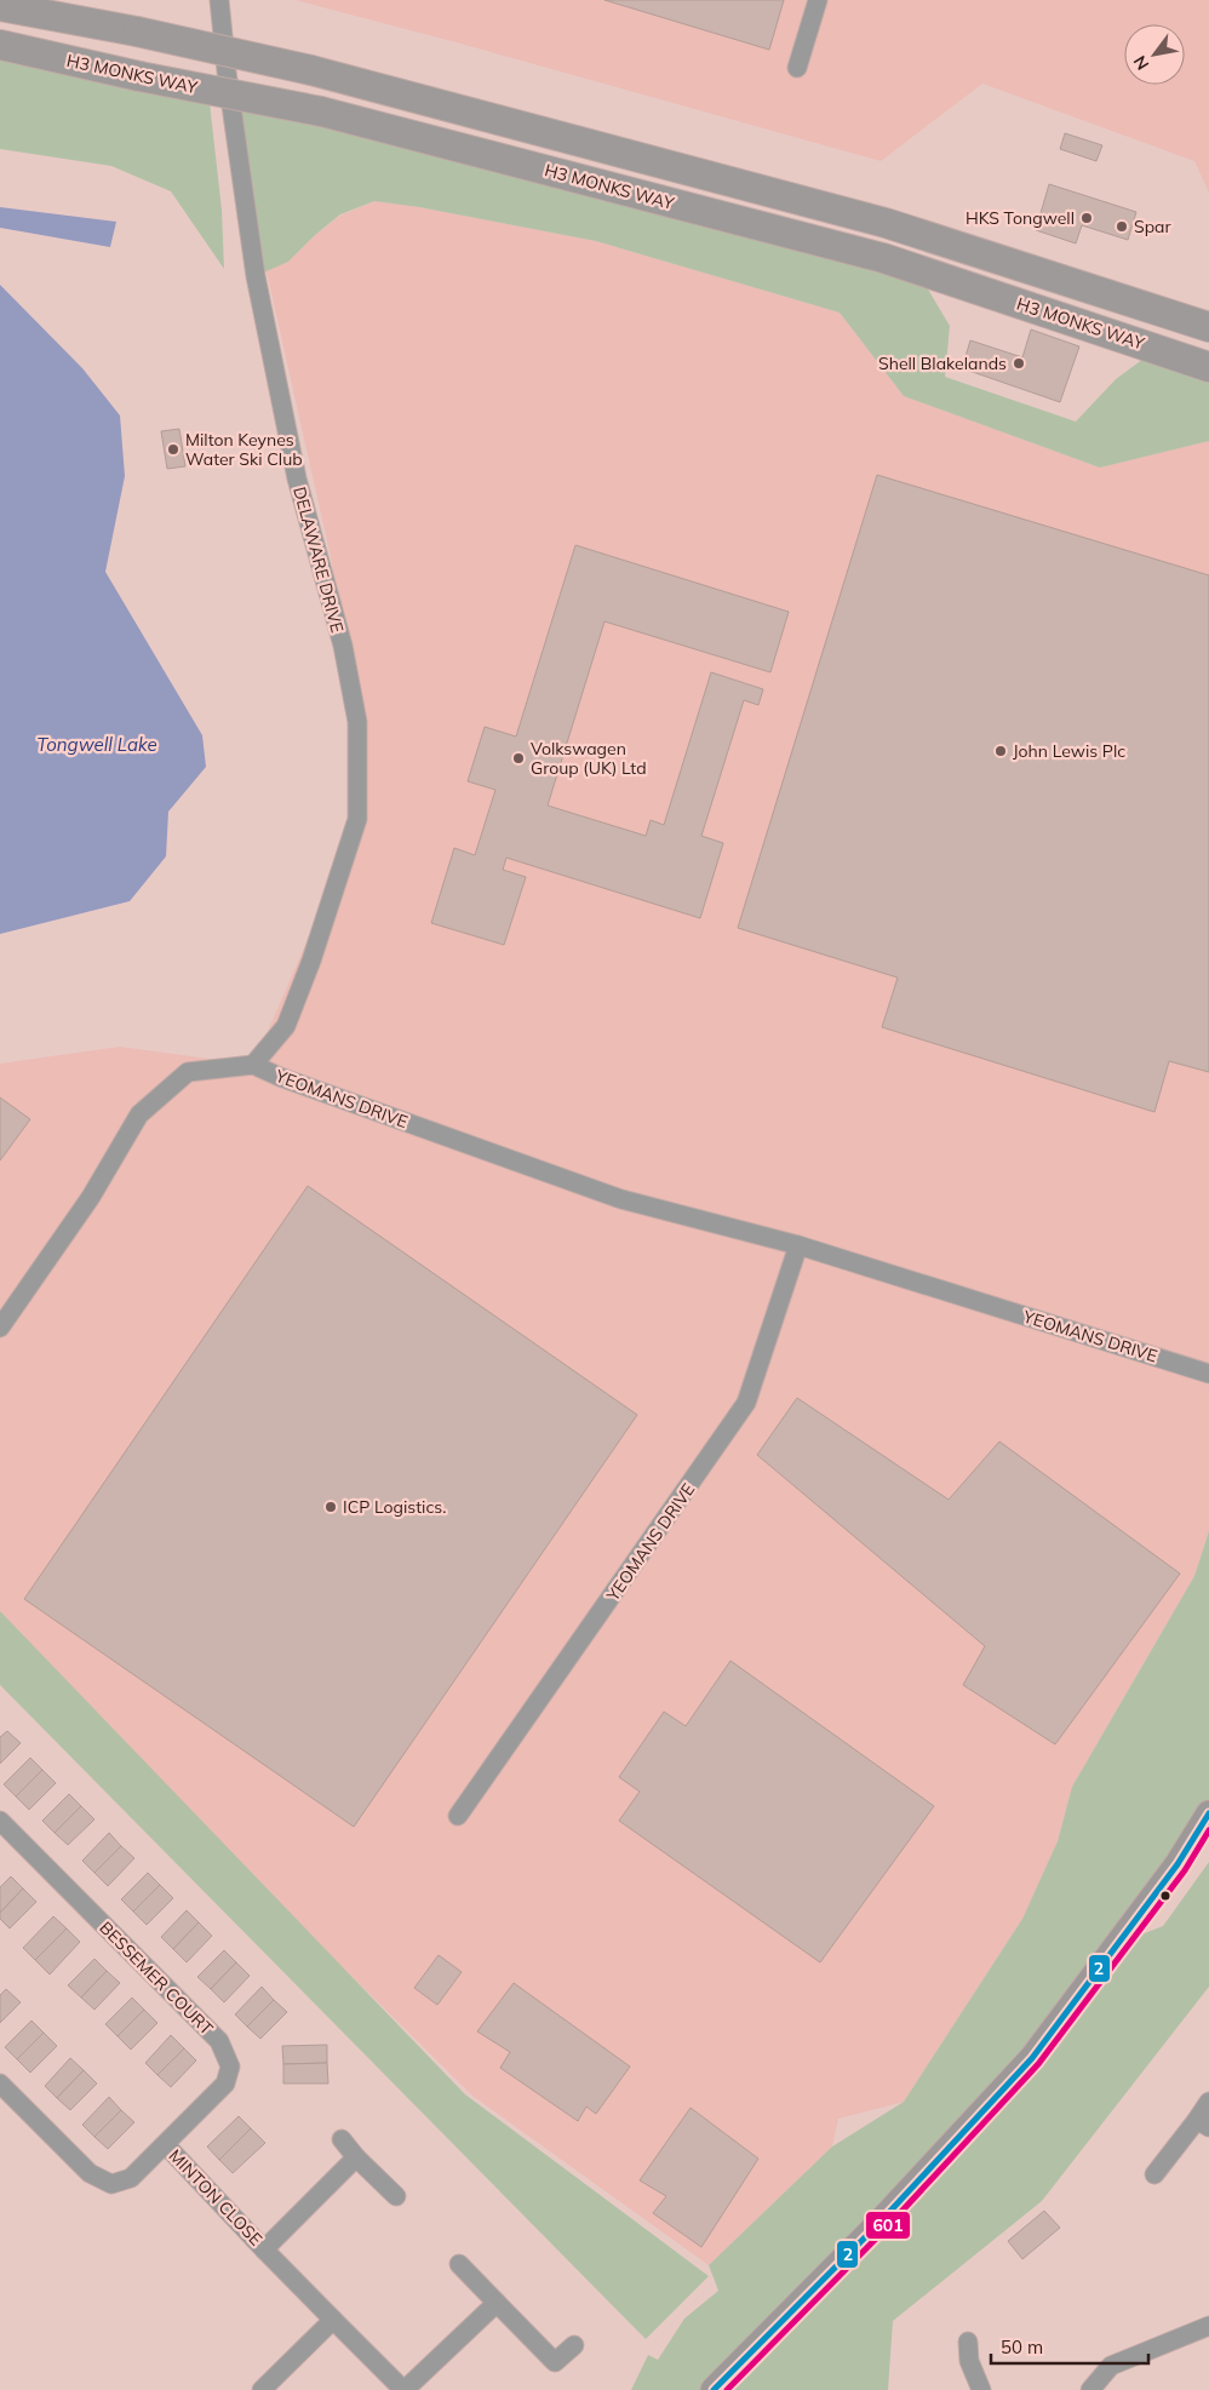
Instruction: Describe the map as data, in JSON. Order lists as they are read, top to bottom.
{
  "streets": {
    "main road": ["H3 MONKS WAY"],
    "street": [
      "DELAWARE DRIVE",
      "YEOMANS DRIVE",
      "BESSEMER COURT",
      "MINTON CLOSE"
    ]
  },
  "crossings": [
    ["DELAWARE DRIVE", "YEOMANS DRIVE"],
    ["BESSEMER COURT", "MINTON CLOSE"]
  ],
  "water": ["Tongwell Lake"],
  "places": [
    "HKS Tongwell",
    "Spar",
    "Shell Blakelands",
    "Milton Keynes Water Ski Club",
    "John Lewis Plc",
    "Volkswagen Group (UK) Ltd",
    "ICP Logistics."
  ],
  "lines": ["transit line 2", "transit line 601"],
  "scale_bar": "50 m",
  "north": "bottom left"
}
